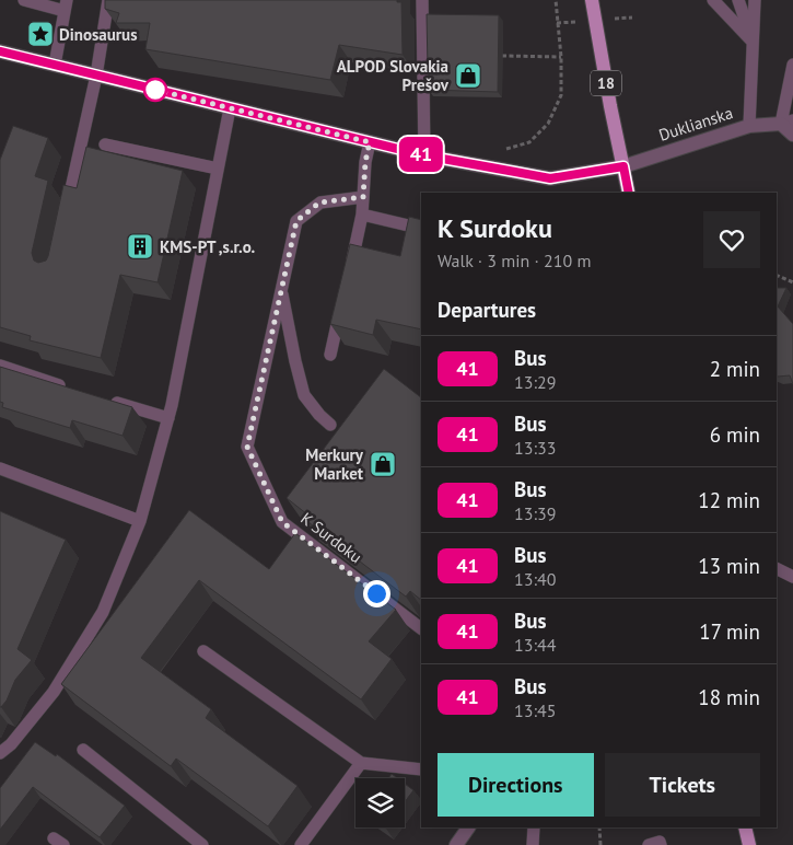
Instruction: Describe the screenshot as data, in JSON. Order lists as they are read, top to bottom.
{
  "streets": {
    "main road": ["18"],
    "street": ["Duklianska"],
    "lane": ["K Surdoku"]
  },
  "crossings": [
    ["18", "Duklianska"]
  ],
  "places": {
    "place": ["Dinosaurus"],
    "shop": ["ALPOD Slovakia Prešov", "Merkury Market"],
    "building": ["KMS-PT ,s.r.o."]
  },
  "lines": ["bus line 41"],
  "page": {
    "on_map": "41",
    "heading": [
      ["K Surdoku", "Walk · 3 min · 210 m"],
      "Departures"
    ],
    "list": [
      {
        "mark": "41",
        "name": "Bus",
        "note": "13:29",
        "value": "2 min"
      },
      {
        "mark": "41",
        "name": "Bus",
        "note": "13:33",
        "value": "6 min"
      },
      {
        "mark": "41",
        "name": "Bus",
        "note": "13:39",
        "value": "12 min"
      },
      {
        "mark": "41",
        "name": "Bus",
        "note": "13:40",
        "value": "13 min"
      },
      {
        "mark": "41",
        "name": "Bus",
        "note": "13:44",
        "value": "17 min"
      },
      {
        "mark": "41",
        "name": "Bus",
        "note": "13:45",
        "value": "18 min"
      }
    ],
    "buttons": ["Directions", "Tickets"]
  }
}
